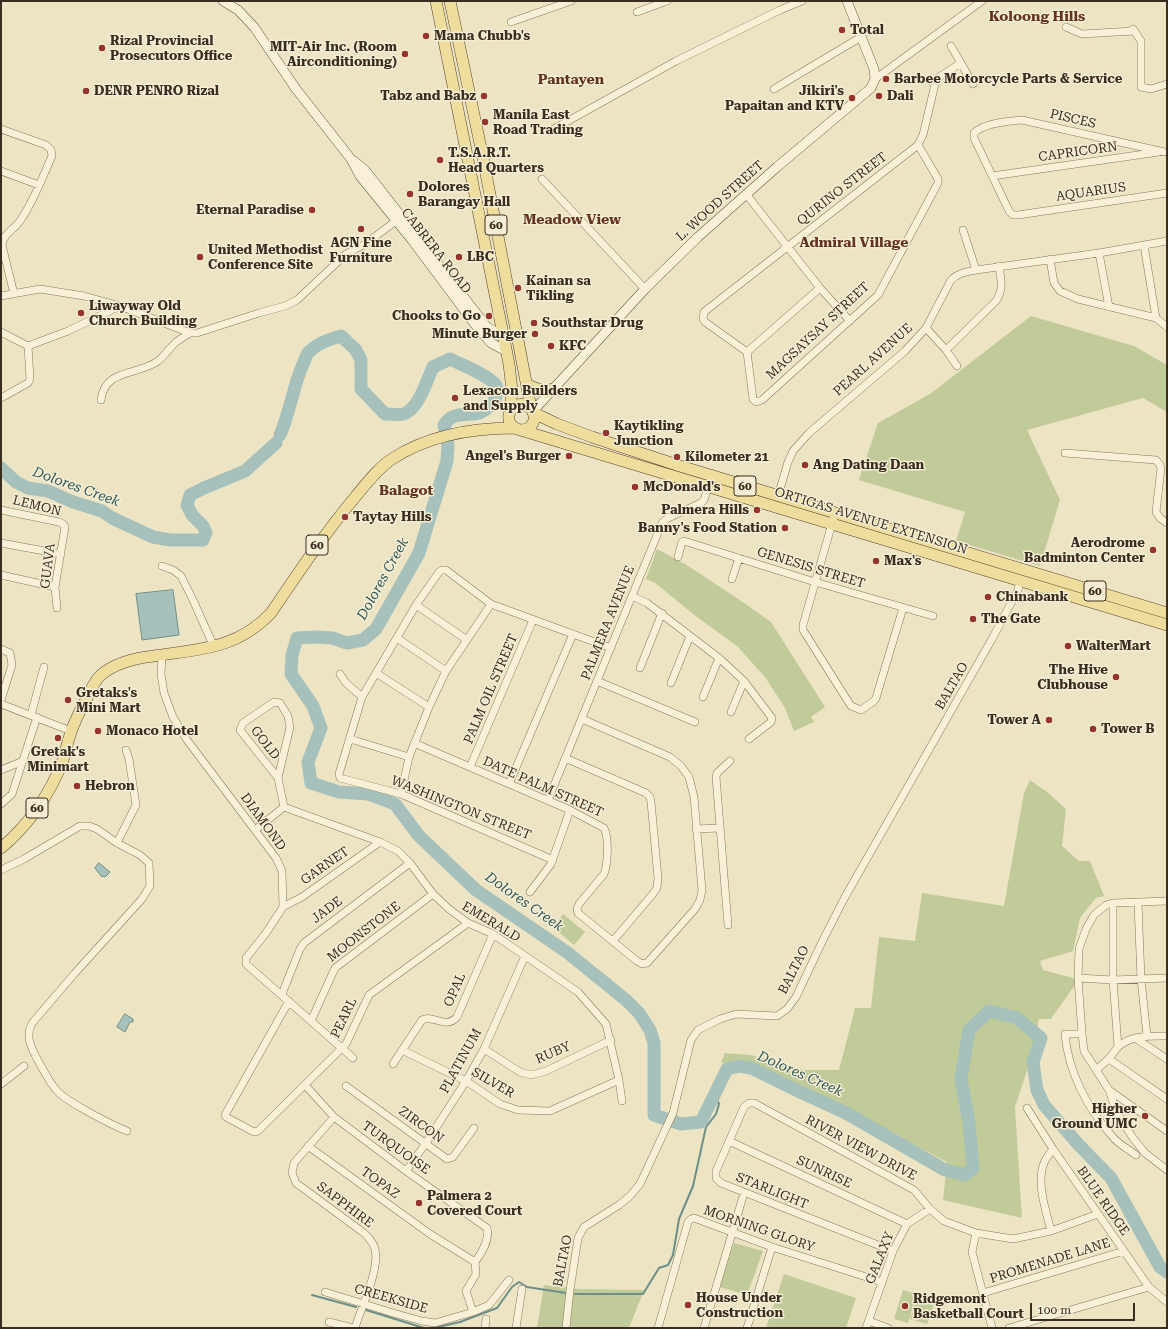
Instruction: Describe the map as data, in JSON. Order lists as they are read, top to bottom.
{
  "streets": {
    "main road": [
      "L. WOOD STREET",
      "60",
      "CABRERA ROAD",
      "ORTIGAS AVENUE EXTENSION"
    ],
    "street": [
      "PISCES",
      "CAPRICORN",
      "QURINO STREET",
      "AQUARIUS",
      "MAGSAYSAY STREET",
      "PEARL AVENUE",
      "LEMON",
      "GUAVA",
      "GENESIS STREET",
      "PALMERA AVENUE",
      "BALTAO",
      "PALM OIL STREET",
      "GOLD",
      "DATE PALM STREET",
      "WASHINGTON STREET",
      "DIAMOND",
      "GARNET",
      "JADE",
      "EMERALD",
      "MOONSTONE",
      "OPAL",
      "PEARL",
      "RUBY",
      "PLATINUM",
      "SILVER",
      "ZIRCON",
      "TURQUOISE",
      "RIVER VIEW DRIVE",
      "SUNRISE",
      "TOPAZ",
      "STARLIGHT",
      "BLUE RIDGE",
      "SAPPHIRE",
      "MORNING GLORY",
      "GALAXY",
      "PROMENADE LANE",
      "CREEKSIDE"
    ]
  },
  "crossings": [
    ["PISCES", "CAPRICORN"],
    ["PISCES", "AQUARIUS"],
    ["CAPRICORN", "AQUARIUS"],
    ["QURINO STREET", "MAGSAYSAY STREET"],
    ["L. WOOD STREET", "60"],
    ["L. WOOD STREET", "ORTIGAS AVENUE EXTENSION"],
    ["60", "CABRERA ROAD"],
    ["60", "ORTIGAS AVENUE EXTENSION"],
    ["60", "DIAMOND"],
    ["PEARL AVENUE", "ORTIGAS AVENUE EXTENSION"],
    ["LEMON", "GUAVA"],
    ["ORTIGAS AVENUE EXTENSION", "PALMERA AVENUE"],
    ["ORTIGAS AVENUE EXTENSION", "BALTAO"],
    ["PALMERA AVENUE", "DATE PALM STREET"],
    ["PALM OIL STREET", "DATE PALM STREET"],
    ["GOLD", "EMERALD"],
    ["DIAMOND", "GARNET"],
    ["GARNET", "EMERALD"],
    ["JADE", "EMERALD"],
    ["EMERALD", "MOONSTONE"],
    ["EMERALD", "OPAL"],
    ["EMERALD", "PEARL"],
    ["EMERALD", "RUBY"],
    ["EMERALD", "PLATINUM"],
    ["EMERALD", "SILVER"],
    ["OPAL", "SILVER"],
    ["PEARL", "TURQUOISE"],
    ["RUBY", "PLATINUM"],
    ["PLATINUM", "SILVER"],
    ["PLATINUM", "ZIRCON"],
    ["PLATINUM", "TURQUOISE"],
    ["TURQUOISE", "TOPAZ"],
    ["TURQUOISE", "SAPPHIRE"],
    ["RIVER VIEW DRIVE", "STARLIGHT"],
    ["RIVER VIEW DRIVE", "BLUE RIDGE"],
    ["RIVER VIEW DRIVE", "GALAXY"],
    ["SUNRISE", "STARLIGHT"],
    ["SUNRISE", "GALAXY"],
    ["TOPAZ", "SAPPHIRE"],
    ["STARLIGHT", "GALAXY"],
    ["BLUE RIDGE", "PROMENADE LANE"],
    ["SAPPHIRE", "CREEKSIDE"],
    ["MORNING GLORY", "GALAXY"]
  ],
  "districts": [
    "Koloong Hills",
    "Pantayen",
    "Meadow View",
    "Admiral Village",
    "Balagot"
  ],
  "water": ["Dolores Creek"],
  "places": [
    "Total",
    "Mama Chubb's",
    "Rizal Provincial Prosecutors Office",
    "MIT-Air Inc. (Room Airconditioning)",
    "Barbee Motorcycle Parts & Service",
    "DENR PENRO Rizal",
    "Tabz and Babz",
    "Dali",
    "Jikiri's Papaitan and KTV",
    "Manila East Road Trading",
    "T.S.A.R.T. Head Quarters",
    "Dolores Barangay Hall",
    "Eternal Paradise",
    "AGN Fine Furniture",
    "United Methodist Conference Site",
    "LBC",
    "Kainan sa Tikling",
    "Liwayway Old Church Building",
    "Chooks to Go",
    "Southstar Drug",
    "Minute Burger",
    "KFC",
    "Lexacon Builders and Supply",
    "Kaytikling Junction",
    "Angel's Burger",
    "Kilometer 21",
    "Ang Dating Daan",
    "McDonald's",
    "Palmera Hills",
    "Taytay Hills",
    "Banny's Food Station",
    "Aerodrome Badminton Center",
    "Max's",
    "Chinabank",
    "The Gate",
    "WalterMart",
    "The Hive Clubhouse",
    "Gretaks's Mini Mart",
    "Tower A",
    "Tower B",
    "Monaco Hotel",
    "Gretak's Minimart",
    "Hebron",
    "Higher Ground UMC",
    "Palmera 2 Covered Court",
    "House Under Construction",
    "Ridgemont Basketball Court"
  ],
  "scale_bar": "100 m"
}
